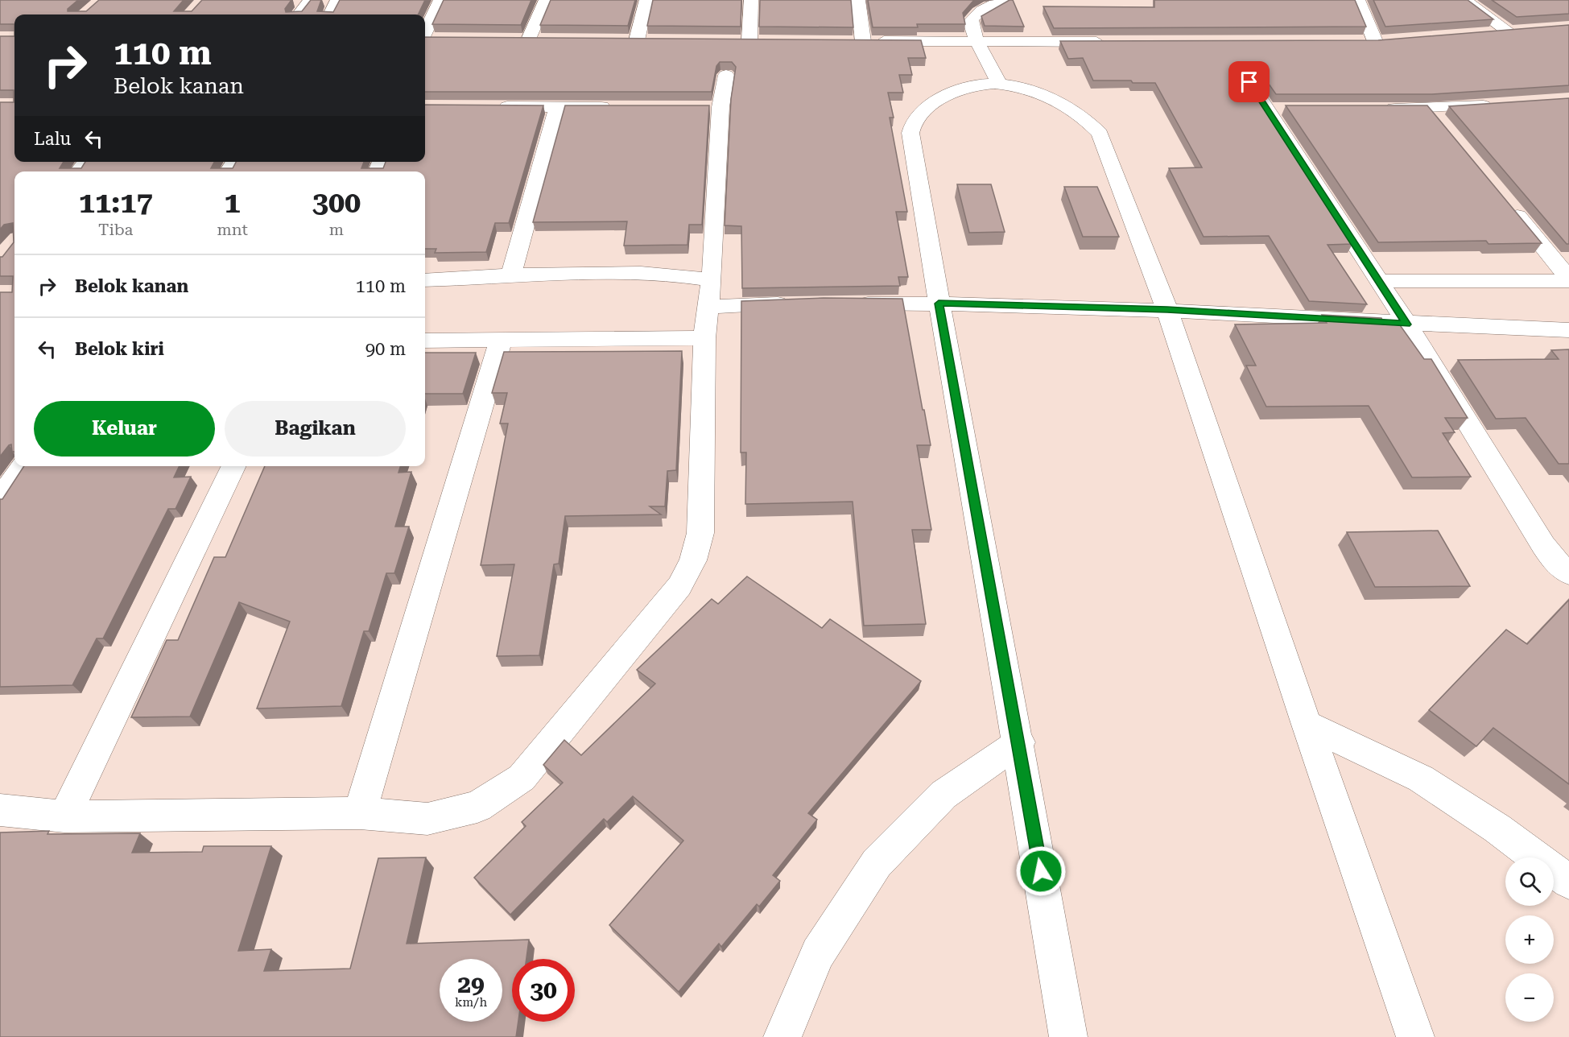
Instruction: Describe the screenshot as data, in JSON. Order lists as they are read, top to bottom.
{
  "page": {
    "turn": ["110 m", "Belok kanan"],
    "then": "Lalu",
    "eta": [
      "11:17",
      "Tiba",
      "1",
      "mnt",
      "300",
      "m"
    ],
    "list": [
      {
        "name": "Belok kanan",
        "value": "110 m"
      },
      {
        "name": "Belok kiri",
        "value": "90 m"
      }
    ],
    "buttons": ["Keluar", "Bagikan"],
    "map_buttons": ["+", "−"],
    "speed": "29 km/h",
    "limit": "30"
  }
}
